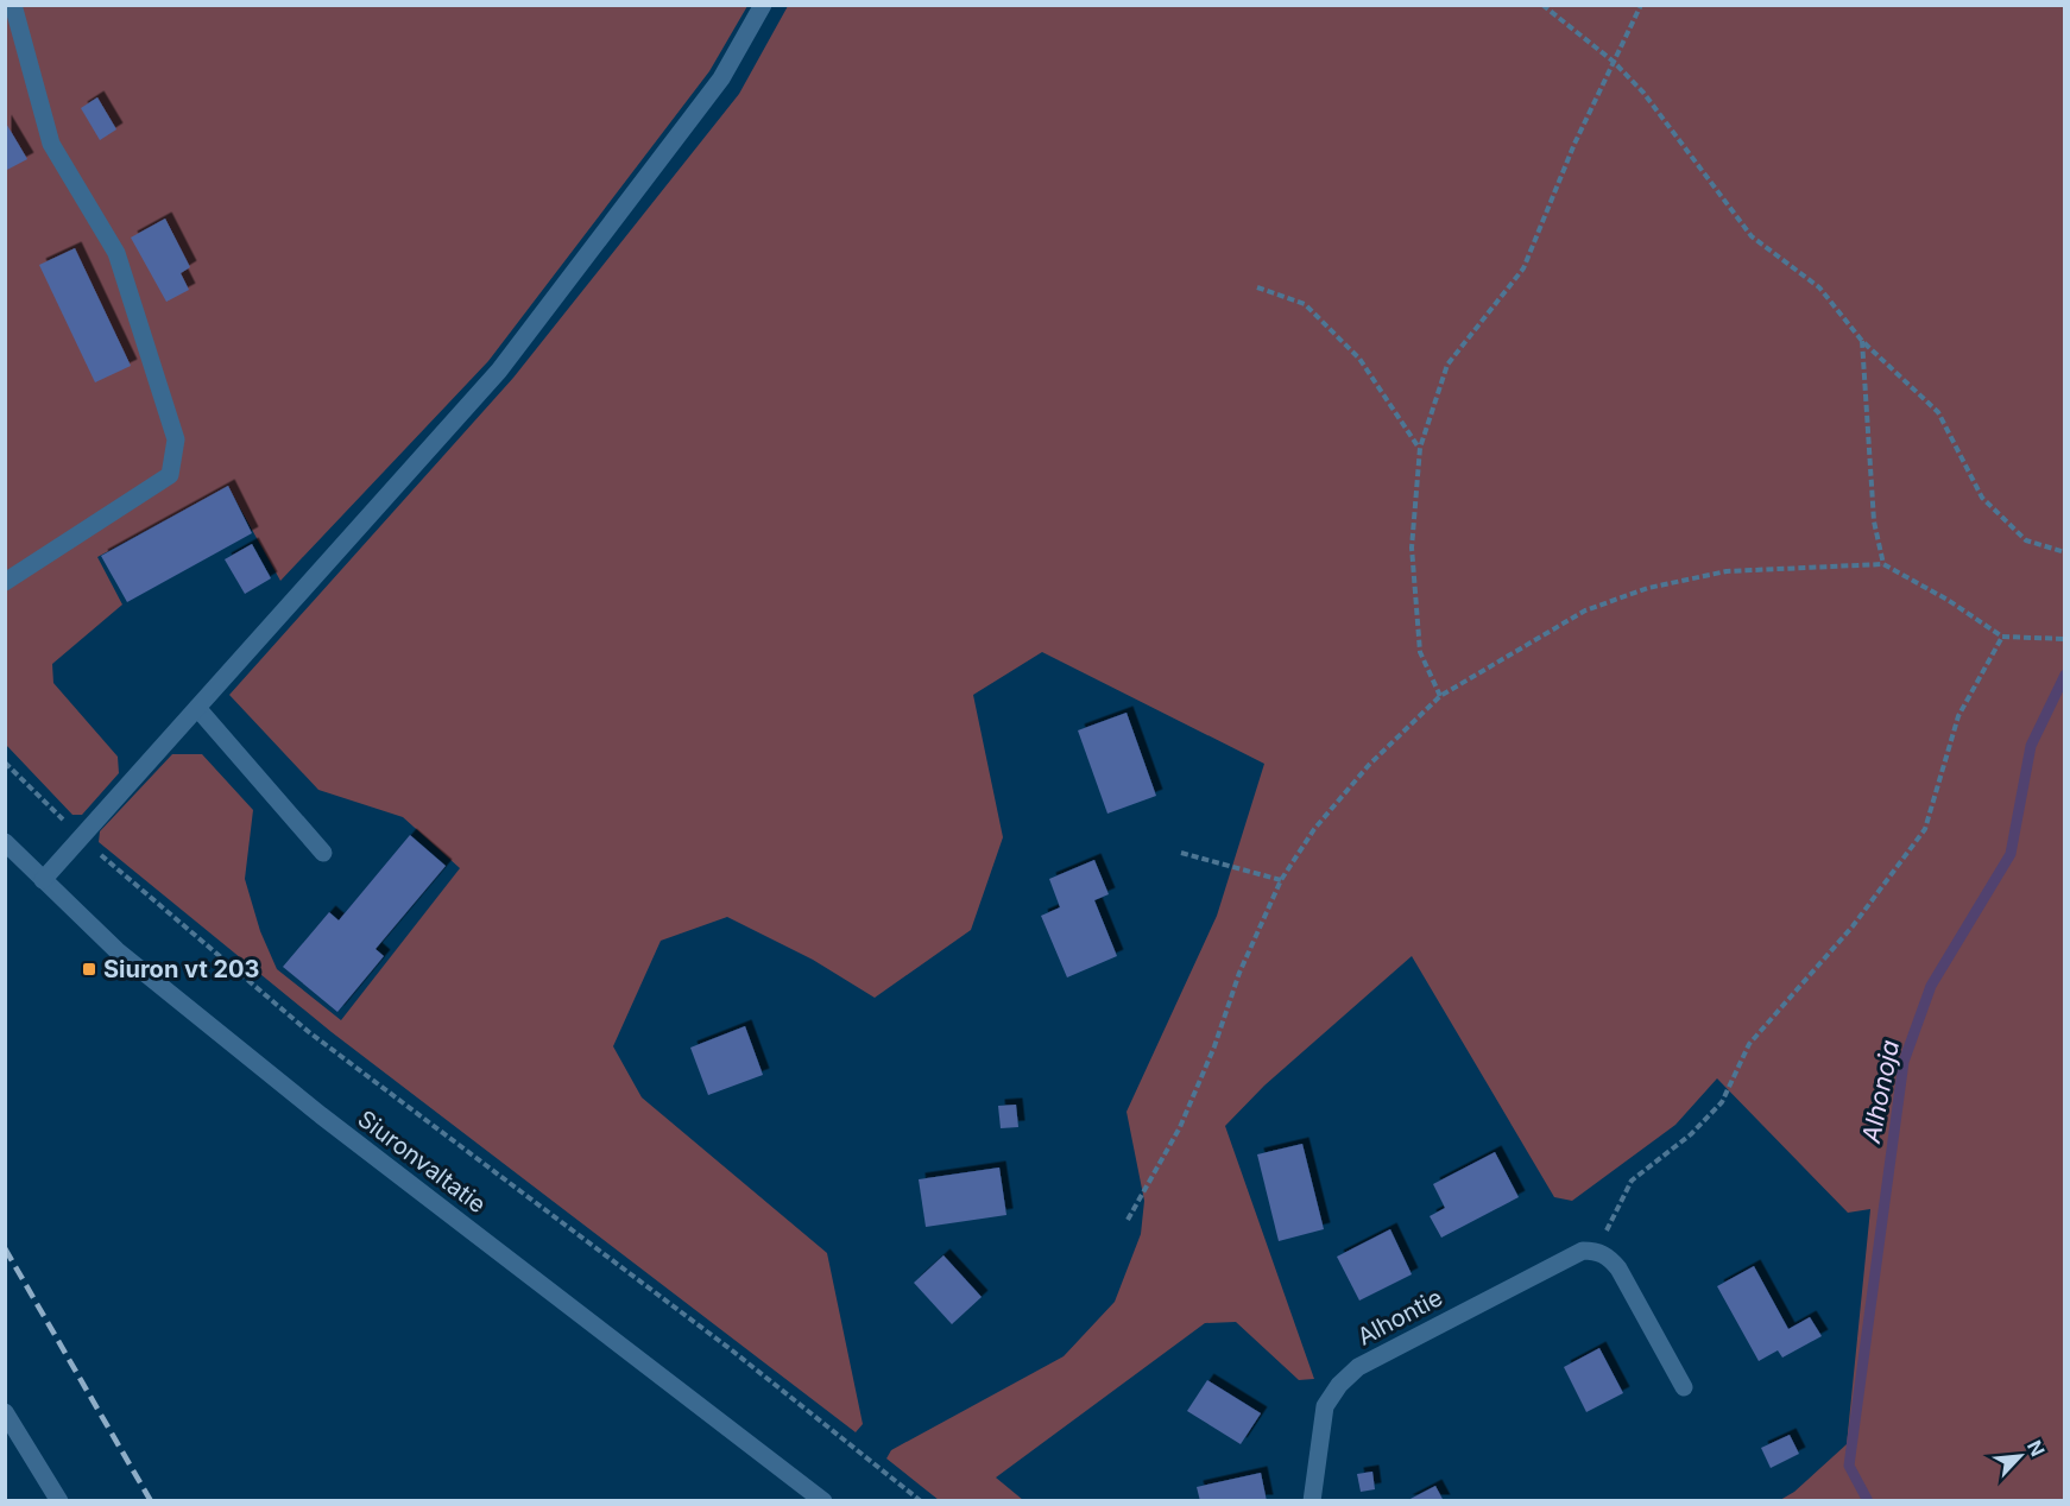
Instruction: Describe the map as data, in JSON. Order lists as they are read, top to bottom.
{
  "streets": {
    "street": ["Siuronvaltatie", "Alhontie"]
  },
  "water": ["Alhonoja"],
  "places": {
    "transit": ["Siuron vt 203"]
  },
  "north": "top right"
}
